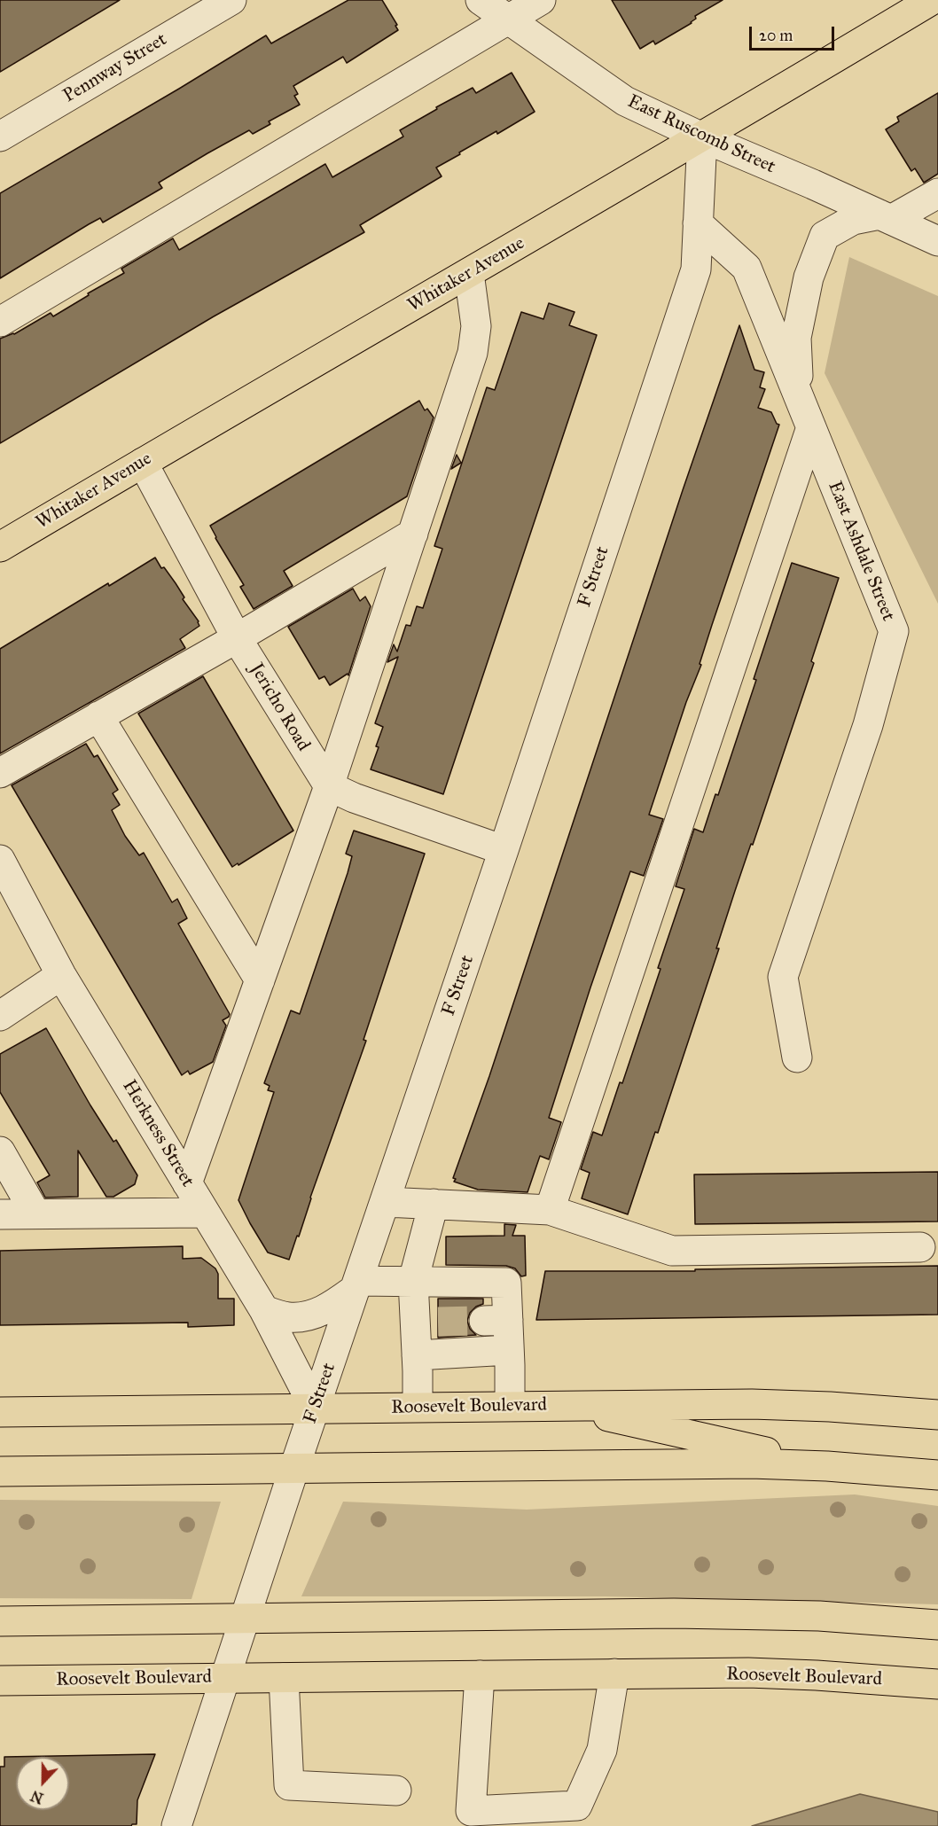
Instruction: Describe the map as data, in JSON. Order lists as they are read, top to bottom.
{
  "streets": {
    "main road": ["Whitaker Avenue", "Roosevelt Boulevard"],
    "street": [
      "Pennway Street",
      "East Ruscomb Street",
      "East Ashdale Street",
      "F Street",
      "Jericho Road",
      "Herkness Street"
    ]
  },
  "crossings": [
    ["East Ruscomb Street", "Whitaker Avenue"],
    ["East Ruscomb Street", "F Street"],
    ["Whitaker Avenue", "F Street"],
    ["Whitaker Avenue", "Jericho Road"],
    ["East Ashdale Street", "F Street"],
    ["F Street", "Herkness Street"],
    ["F Street", "Roosevelt Boulevard"],
    ["Herkness Street", "Roosevelt Boulevard"]
  ],
  "scale_bar": "20 m",
  "north": "bottom"
}
